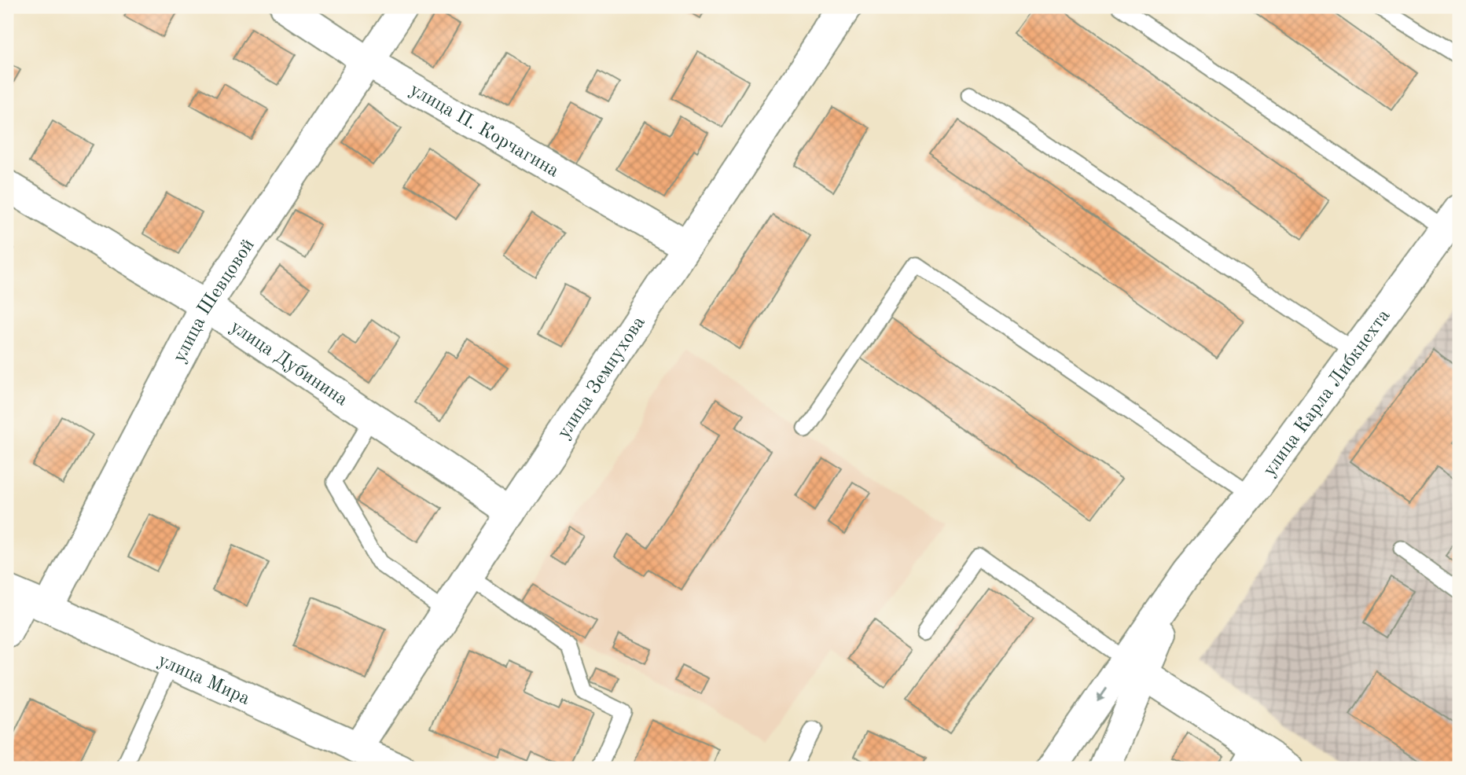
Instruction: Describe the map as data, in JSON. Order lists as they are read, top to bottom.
{
  "streets": {
    "street": [
      "улица П. Корчагина",
      "улица Шевцовой",
      "улица Дубинина",
      "улица Земнухова",
      "улица Карла Либкнехта",
      "улица Мира"
    ]
  },
  "crossings": [
    ["улица П. Корчагина", "улица Шевцовой"],
    ["улица П. Корчагина", "улица Земнухова"],
    ["улица Шевцовой", "улица Дубинина"],
    ["улица Шевцовой", "улица Мира"],
    ["улица Дубинина", "улица Земнухова"],
    ["улица Земнухова", "улица Мира"]
  ]
}
